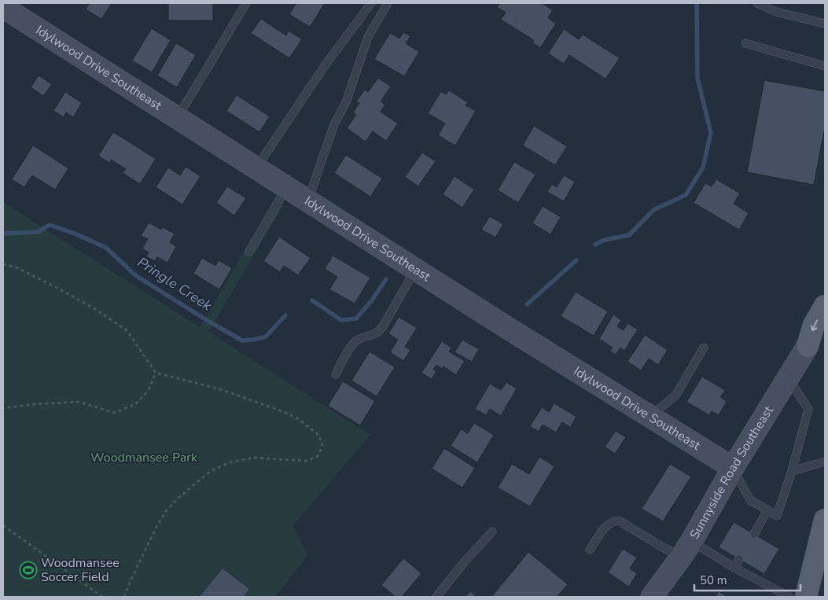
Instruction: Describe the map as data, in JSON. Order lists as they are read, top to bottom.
{
  "streets": {
    "street": ["Idylwood Drive Southeast", "Sunnyside Road Southeast"]
  },
  "crossings": [
    ["Idylwood Drive Southeast", "Sunnyside Road Southeast"]
  ],
  "water": ["Pringle Creek"],
  "parks": ["Woodmansee Park"],
  "places": {
    "sports": ["Woodmansee Soccer Field"]
  },
  "scale_bar": "50 m"
}
